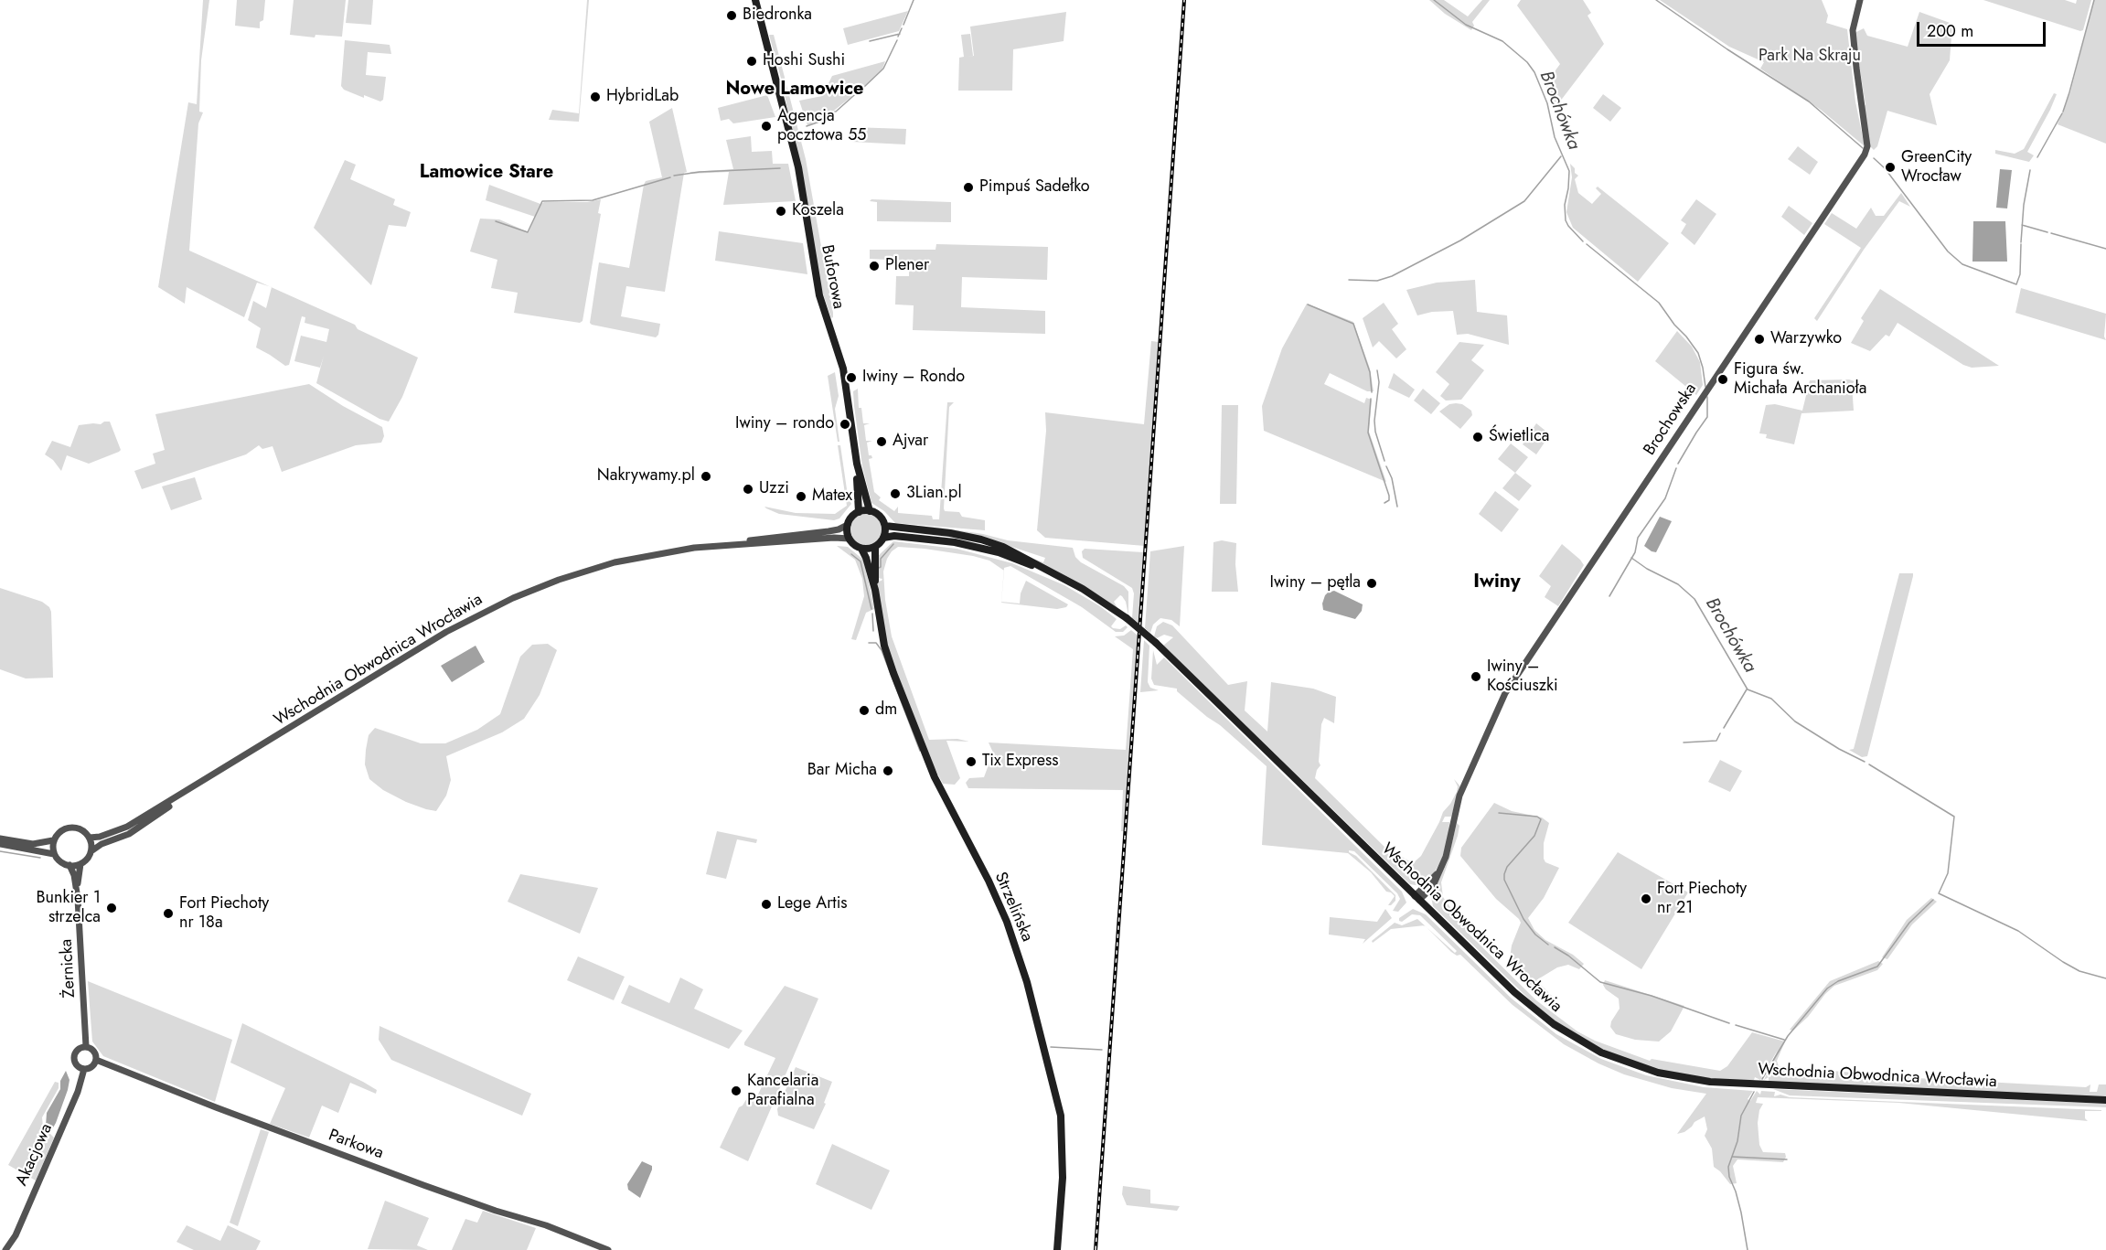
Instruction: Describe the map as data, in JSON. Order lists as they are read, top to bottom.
{
  "streets": {
    "main road": ["Buforowa", "Wschodnia Obwodnica Wrocławia", "Strzelińska"],
    "street": [
      "Brochowska",
      "Żernicka",
      "Parkowa",
      "Akacjowa"
    ]
  },
  "crossings": [
    ["Buforowa", "Wschodnia Obwodnica Wrocławia"],
    ["Buforowa", "Strzelińska"],
    ["Brochowska", "Wschodnia Obwodnica Wrocławia"],
    ["Wschodnia Obwodnica Wrocławia", "Strzelińska"],
    ["Wschodnia Obwodnica Wrocławia", "Żernicka"],
    ["Żernicka", "Parkowa"],
    ["Żernicka", "Akacjowa"],
    ["Parkowa", "Akacjowa"]
  ],
  "districts": ["Nowe Lamowice", "Lamowice Stare", "Iwiny"],
  "water": ["Brochówka"],
  "parks": ["Park Na Skraju"],
  "places": [
    "Biedronka",
    "Hoshi Sushi",
    "HybridLab",
    "Agencja pocztowa 55",
    "GreenCity Wrocław",
    "Pimpuś Sadełko",
    "Koszela",
    "Plener",
    "Warzywko",
    "Iwiny – Rondo",
    "Figura św. Michała Archanioła",
    "Iwiny – rondo",
    "Świetlica",
    "Ajvar",
    "Nakrywamy.pl",
    "Uzzi",
    "3Lian.pl",
    "Matex",
    "Iwiny – pętla",
    "Iwiny – Kościuszki",
    "dm",
    "Tix Express",
    "Bar Micha",
    "Fort Piechoty nr 21",
    "Lege Artis",
    "Bunkier 1 strzelca",
    "Fort Piechoty nr 18a",
    "Kancelaria Parafialna"
  ],
  "scale_bar": "200 m"
}
